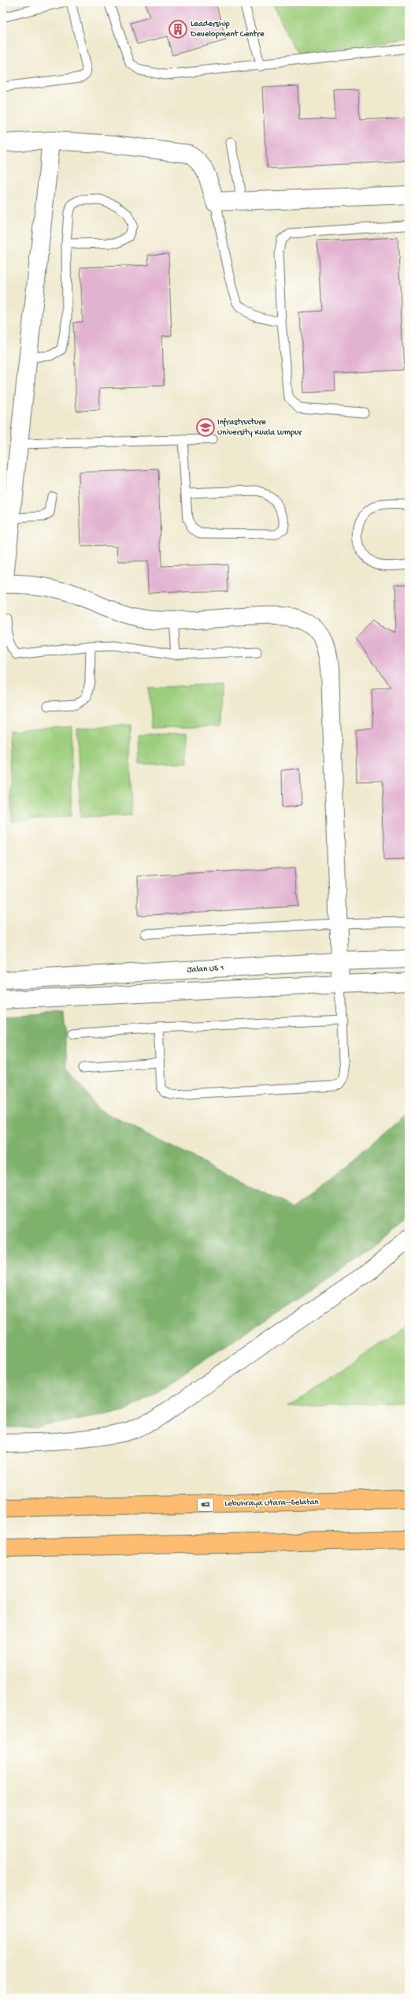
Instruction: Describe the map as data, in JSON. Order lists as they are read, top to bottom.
{
  "streets": {
    "highway": ["Lebuhraya Utara–Selatan", "E2"],
    "street": ["Jalan US 1"]
  },
  "places": {
    "building": ["Leadership Development Centre"],
    "school or university": ["Infrastructure University Kuala Lumpur"]
  }
}
